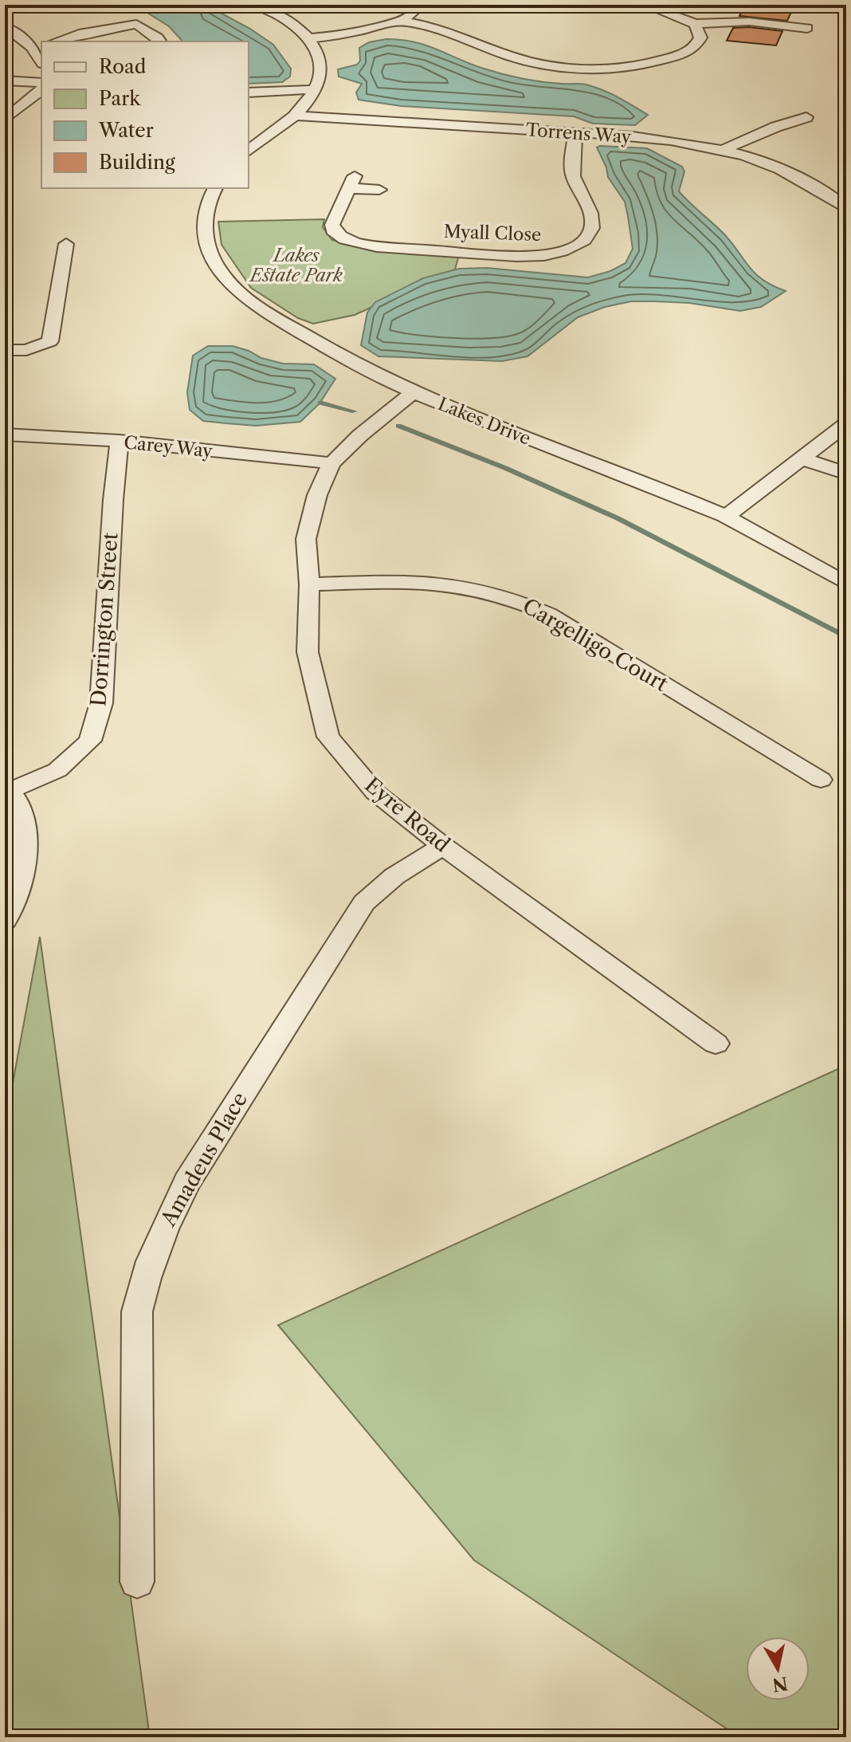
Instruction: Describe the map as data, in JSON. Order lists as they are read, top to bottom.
{
  "streets": {
    "street": [
      "Torrens Way",
      "Myall Close",
      "Lakes Drive",
      "Carey Way",
      "Dorrington Street",
      "Cargelligo Court",
      "Eyre Road",
      "Amadeus Place"
    ]
  },
  "crossings": [
    ["Torrens Way", "Myall Close"],
    ["Lakes Drive", "Eyre Road"],
    ["Carey Way", "Dorrington Street"],
    ["Carey Way", "Eyre Road"],
    ["Cargelligo Court", "Eyre Road"],
    ["Eyre Road", "Amadeus Place"]
  ],
  "parks": ["Lakes Estate Park"],
  "legend": [
    "Road",
    "Park",
    "Water",
    "Building"
  ],
  "north": "bottom"
}
